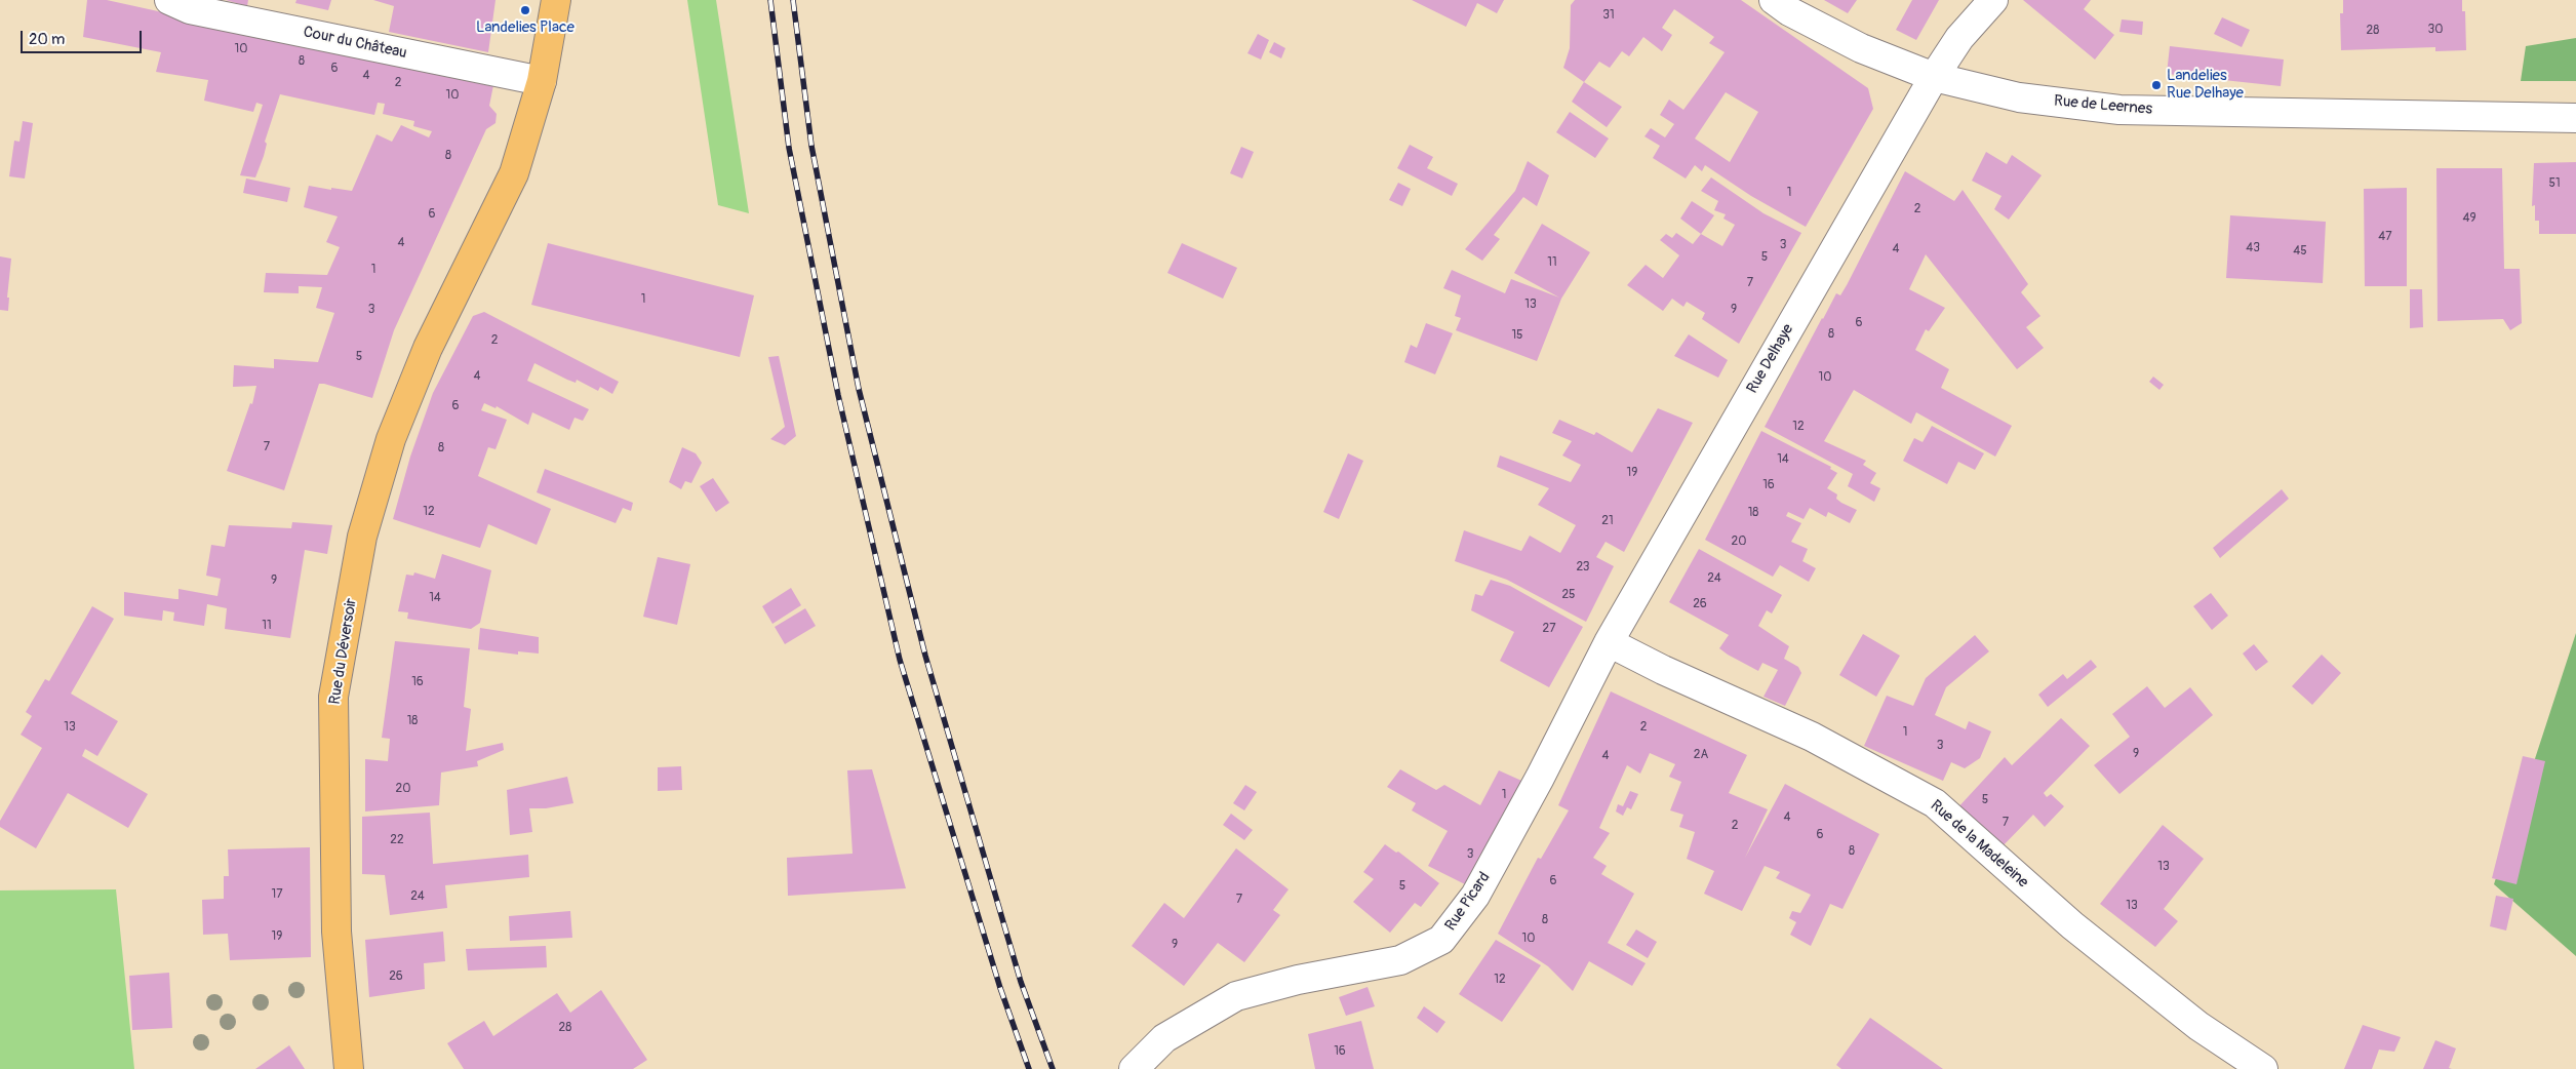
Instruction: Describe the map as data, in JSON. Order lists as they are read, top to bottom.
{
  "streets": {
    "main road": ["Rue du Déversoir"],
    "street": [
      "Cour du Château",
      "Rue de Leernes",
      "Rue Delhaye",
      "Rue de la Madeleine",
      "Rue Picard"
    ]
  },
  "crossings": [
    ["Cour du Château", "Rue du Déversoir"],
    ["Rue de Leernes", "Rue Delhaye"],
    ["Rue Delhaye", "Rue de la Madeleine"],
    ["Rue Delhaye", "Rue Picard"],
    ["Rue de la Madeleine", "Rue Picard"]
  ],
  "places": ["Landelies Place", "Landelies Rue Delhaye"],
  "house_numbers": [
    "31",
    "30",
    "28",
    "10",
    "8",
    "6",
    "4",
    "2",
    "10",
    "8",
    "51",
    "1",
    "2",
    "6",
    "49",
    "47",
    "4",
    "3",
    "43",
    "4",
    "45",
    "5",
    "11",
    "1",
    "7",
    "1",
    "13",
    "3",
    "9",
    "6",
    "8",
    "15",
    "2",
    "5",
    "4",
    "10",
    "6",
    "12",
    "7",
    "8",
    "14",
    "19",
    "16",
    "12",
    "18",
    "21",
    "20",
    "23",
    "24",
    "9",
    "25",
    "14",
    "26",
    "11",
    "27",
    "16",
    "18",
    "13",
    "2",
    "1",
    "3",
    "9",
    "2A",
    "4",
    "20",
    "1",
    "5",
    "4",
    "7",
    "2",
    "6",
    "22",
    "8",
    "3",
    "13",
    "6",
    "5",
    "17",
    "24",
    "7",
    "13",
    "8",
    "19",
    "10",
    "9",
    "26",
    "12",
    "28",
    "16"
  ],
  "scale_bar": "20 m"
}
